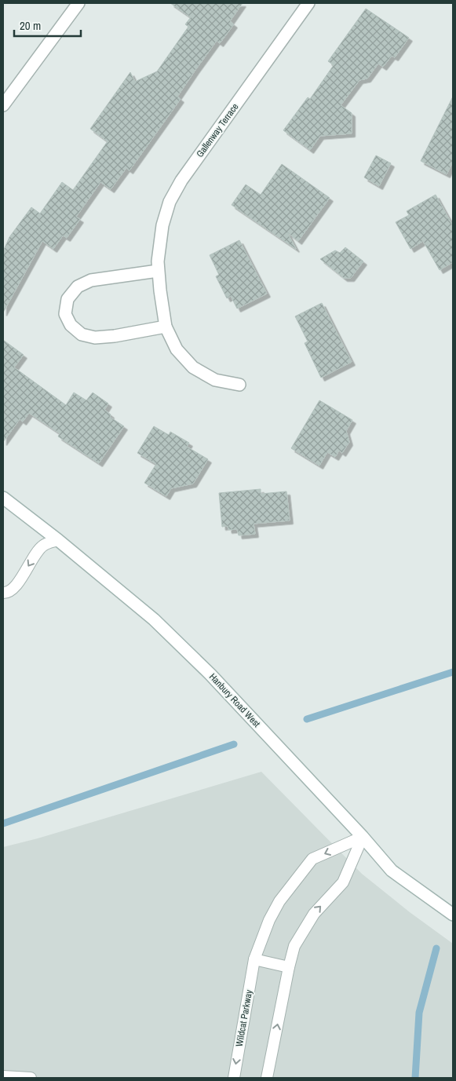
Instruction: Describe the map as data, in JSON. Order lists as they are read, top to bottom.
{
  "streets": {
    "street": ["Gallenway Terrace", "Hanbury Road West"],
    "lane": ["Wildcat Parkway"]
  },
  "crossings": [
    ["Hanbury Road West", "Wildcat Parkway"]
  ],
  "scale_bar": "20 m"
}
